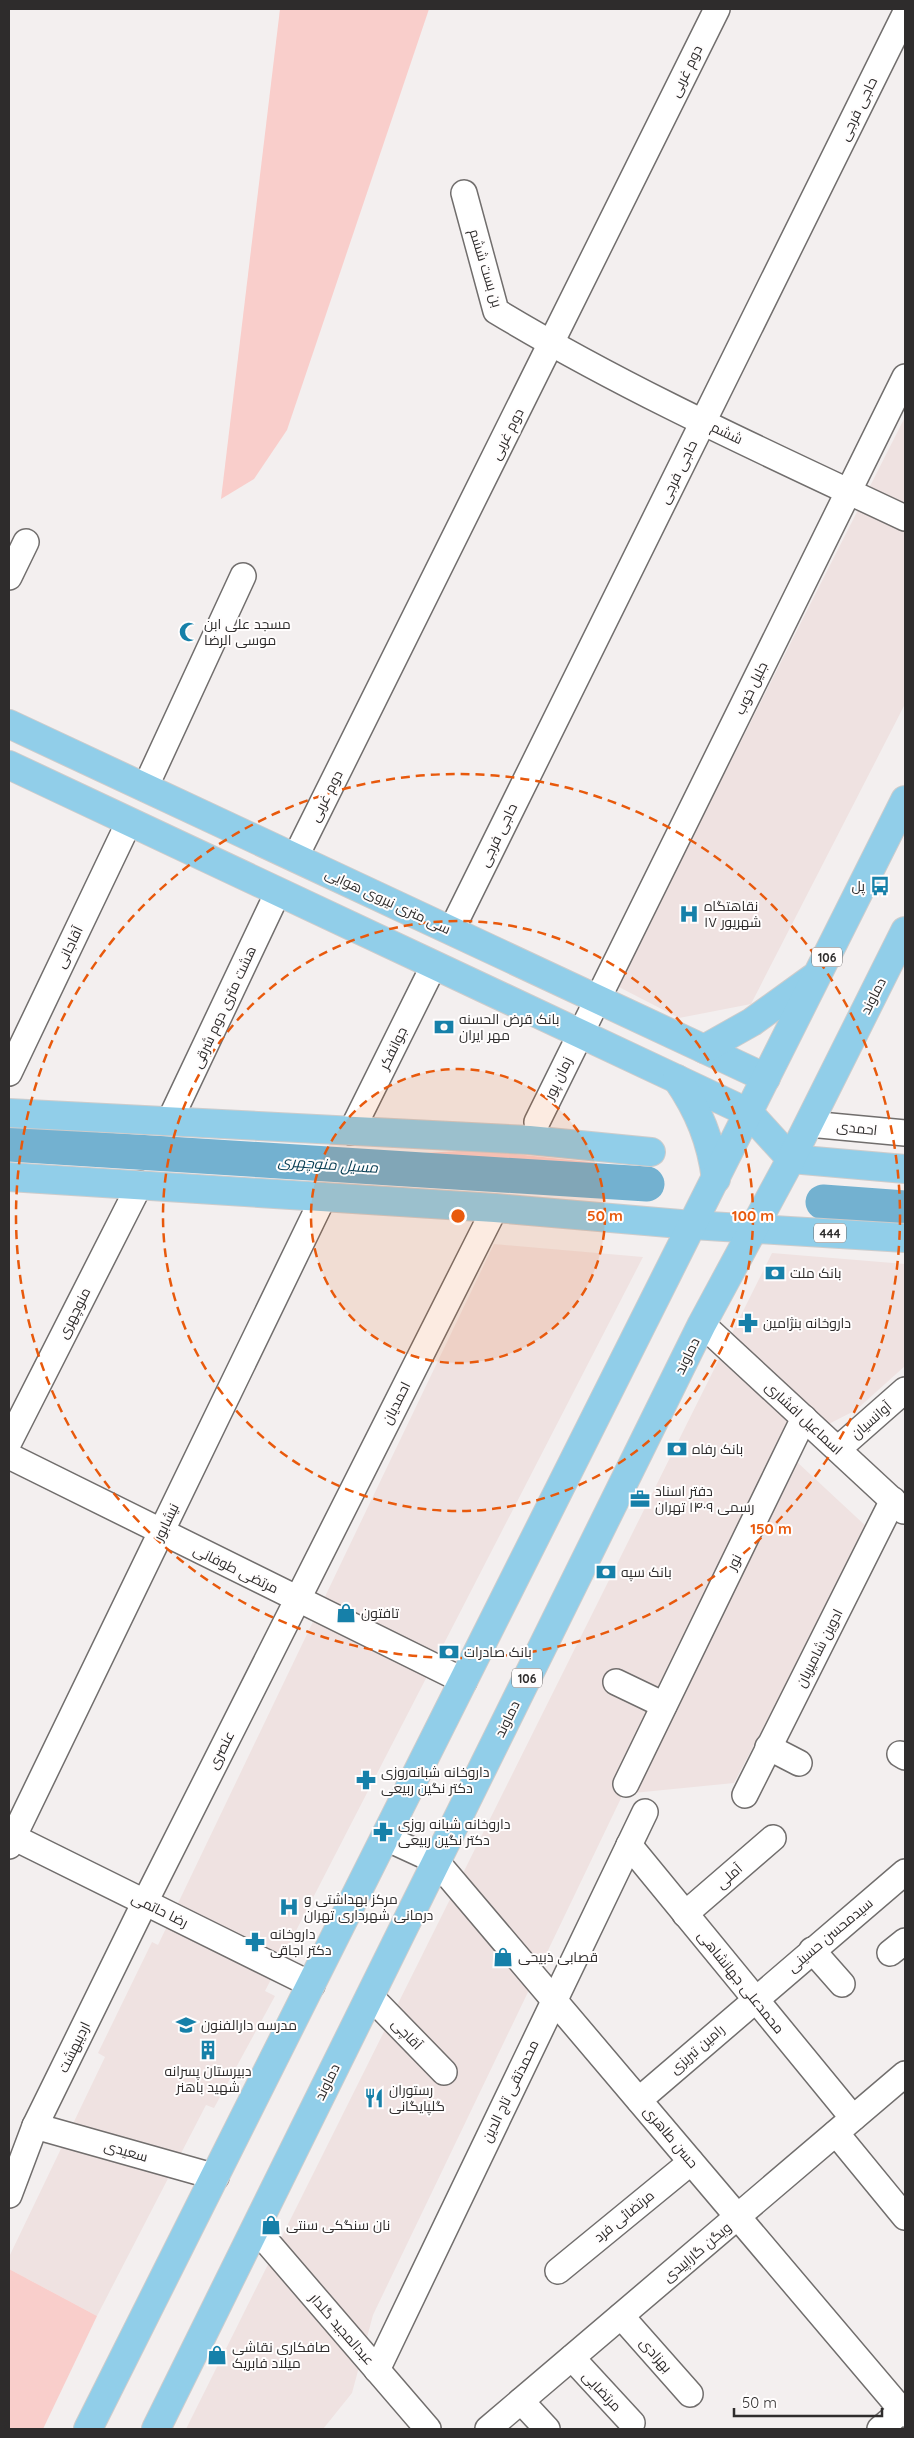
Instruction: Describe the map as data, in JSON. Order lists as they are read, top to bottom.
{
  "streets": {
    "main road": [
      "سی متری نیروی هوایی",
      "106",
      "دماوند",
      "444"
    ],
    "street": [
      "دوم غربی",
      "حاجی فرجی",
      "بن بست ششم",
      "ششم",
      "جلیل خوب",
      "آقاجانی",
      "هشت متری دوم شرقی",
      "جوانفکر",
      "زمان پور",
      "احمدی",
      "منوچهری",
      "احمدیان",
      "اسماعیل افشاری",
      "آوانسیان",
      "نیشابور",
      "نور",
      "مرتضی طوفانی",
      "ادوین شامیریان",
      "عنصری",
      "آملی",
      "رضا حاتمی",
      "سیدمحسن حسینی",
      "محمدعلی جهانشاهی",
      "آقاچی",
      "اردیبهشت",
      "رامین تبریزی",
      "محمدتقی تاج الدین",
      "حسن طاهری",
      "سعیدی",
      "مرتضائی فرد",
      "ویگن گاراپیدی",
      "عبدالمجید گلدار",
      "بهزادی",
      "مرتضایی"
    ]
  },
  "crossings": [
    ["دوم غربی", "بن بست ششم"],
    ["دوم غربی", "ششم"],
    ["دوم غربی", "سی متری نیروی هوایی"],
    ["حاجی فرجی", "ششم"],
    ["حاجی فرجی", "سی متری نیروی هوایی"],
    ["بن بست ششم", "ششم"],
    ["ششم", "جلیل خوب"],
    ["جلیل خوب", "سی متری نیروی هوایی"],
    ["جلیل خوب", "زمان پور"],
    ["سی متری نیروی هوایی", "106"],
    ["106", "مرتضی طوفانی"],
    ["106", "رضا حاتمی"],
    ["106", "سعیدی"],
    ["دماوند", "احمدی"],
    ["دماوند", "444"],
    ["دماوند", "اسماعیل افشاری"],
    ["دماوند", "آقاچی"],
    ["دماوند", "حسن طاهری"],
    ["دماوند", "عبدالمجید گلدار"],
    ["احمدیان", "مرتضی طوفانی"],
    ["احمدیان", "عنصری"],
    ["اسماعیل افشاری", "آوانسیان"],
    ["اسماعیل افشاری", "نور"],
    ["اسماعیل افشاری", "ادوین شامیریان"],
    ["نیشابور", "مرتضی طوفانی"],
    ["نیشابور", "رضا حاتمی"],
    ["مرتضی طوفانی", "عنصری"],
    ["عنصری", "رضا حاتمی"],
    ["عنصری", "اردیبهشت"],
    ["آملی", "محمدعلی جهانشاهی"],
    ["رضا حاتمی", "اردیبهشت"],
    ["سیدمحسن حسینی", "محمدعلی جهانشاهی"],
    ["سیدمحسن حسینی", "رامین تبریزی"],
    ["محمدعلی جهانشاهی", "رامین تبریزی"],
    ["محمدعلی جهانشاهی", "محمدتقی تاج الدین"],
    ["محمدعلی جهانشاهی", "ویگن گاراپیدی"],
    ["اردیبهشت", "سعیدی"],
    ["رامین تبریزی", "حسن طاهری"],
    ["محمدتقی تاج الدین", "حسن طاهری"],
    ["محمدتقی تاج الدین", "عبدالمجید گلدار"],
    ["حسن طاهری", "مرتضائی فرد"],
    ["حسن طاهری", "ویگن گاراپیدی"],
    ["ویگن گاراپیدی", "بهزادی"],
    ["ویگن گاراپیدی", "مرتضایی"]
  ],
  "water": ["مسیل منوچهری"],
  "places": {
    "mosque": ["مسجد علی ابن موسی الرضا"],
    "bus stop": ["پل"],
    "hospital": ["نقاهتگاه ۱۷ شهریور", "مرکز بهداشتی و درمانی شهرداری تهران"],
    "bank": [
      "بانک قرض الحسنه مهر ایران",
      "بانک ملت",
      "بانک رفاه",
      "بانک سپه",
      "بانک صادرات"
    ],
    "pharmacy": [
      "داروخانه بنژامین",
      "داروخانه شبانه‌روزی دکتر نگین ربیعی",
      "داروخانه شبانه روزی دکتر نگین ربیعی",
      "داروخانه دکتر اجاقی"
    ],
    "office": ["دفتر اسناد رسمی ۱۴۰۹ تهران"],
    "shop": [
      "تافتون",
      "قصابی ذبیحی",
      "نان سنگکی سنتی",
      "صافکاری نقاشی میلاد فابریک"
    ],
    "school or university": ["مدرسه دارالفنون"],
    "building": ["دبیرستان پسرانه شهید باهنر"],
    "restaurant": ["رستوران گلپایگانی"]
  },
  "scale_bar": "50 m",
  "rings": ["50 m", "100 m", "150 m"]
}
